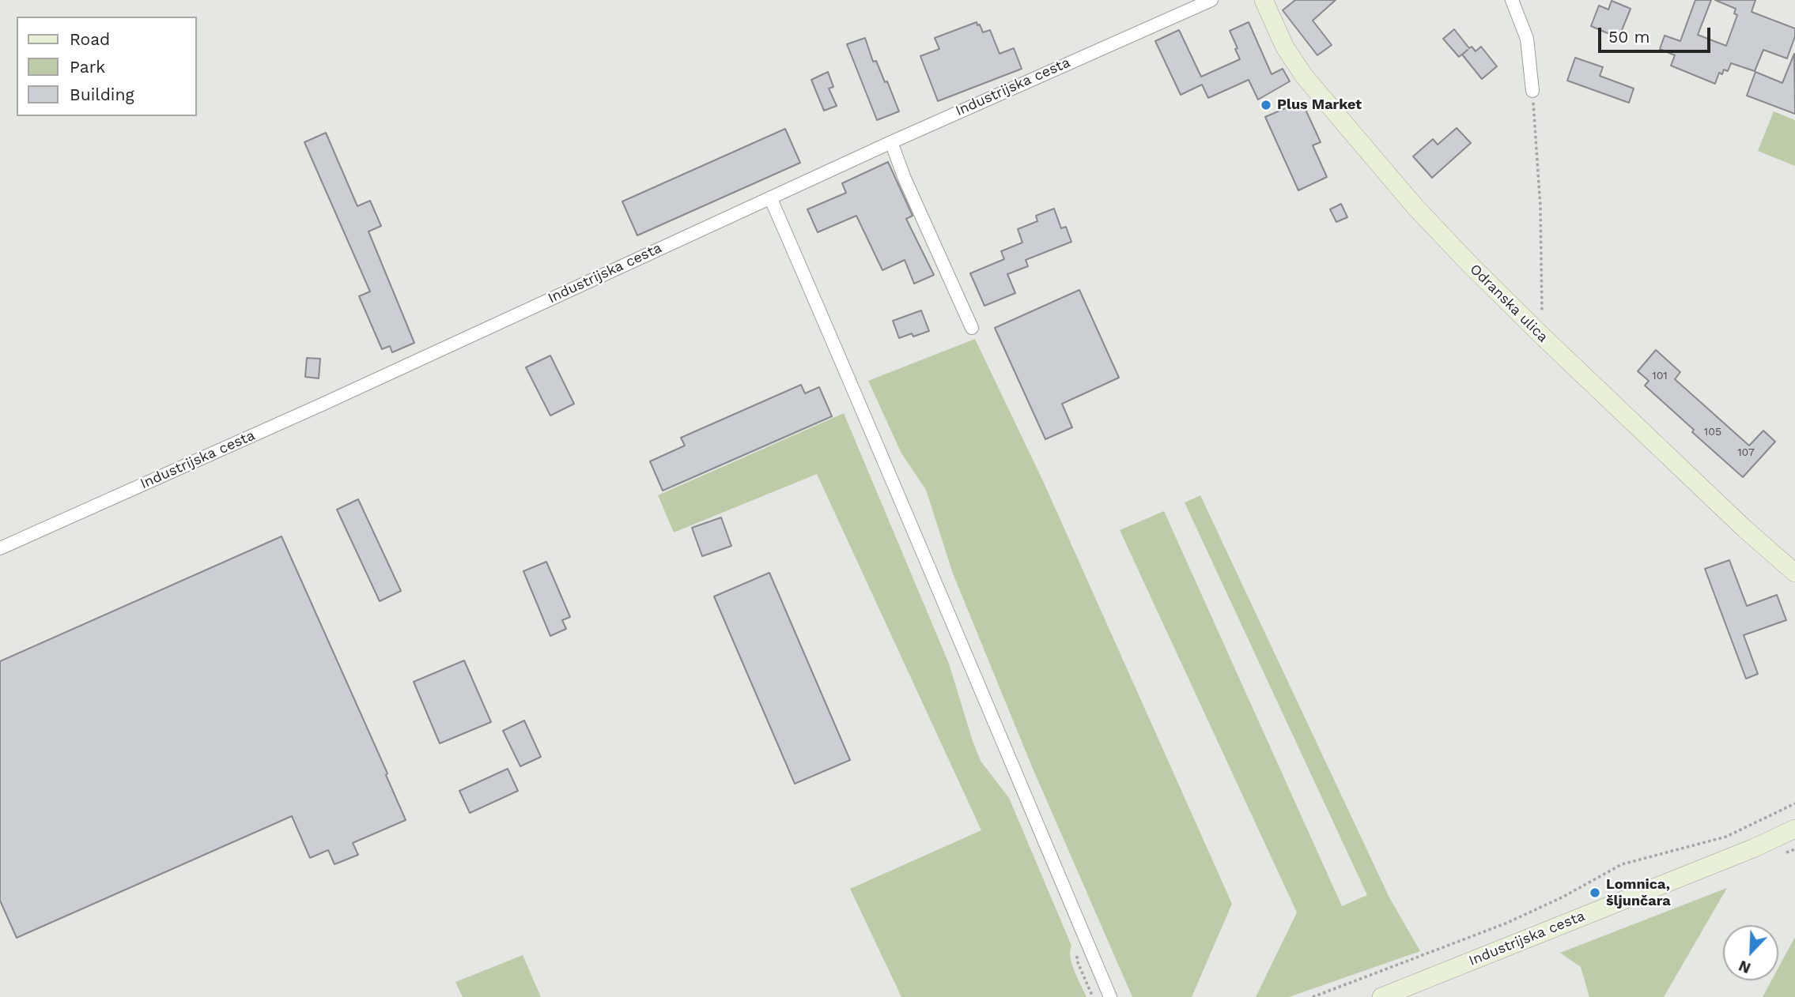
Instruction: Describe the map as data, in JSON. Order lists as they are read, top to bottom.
{
  "streets": {
    "main road": ["Industrijska cesta", "Odranska ulica"]
  },
  "places": ["Plus Market", "Lomnica, šljunčara"],
  "house_numbers": ["101", "105", "107"],
  "legend": ["Road", "Park", "Building"],
  "scale_bar": "50 m",
  "north": "bottom left"
}
